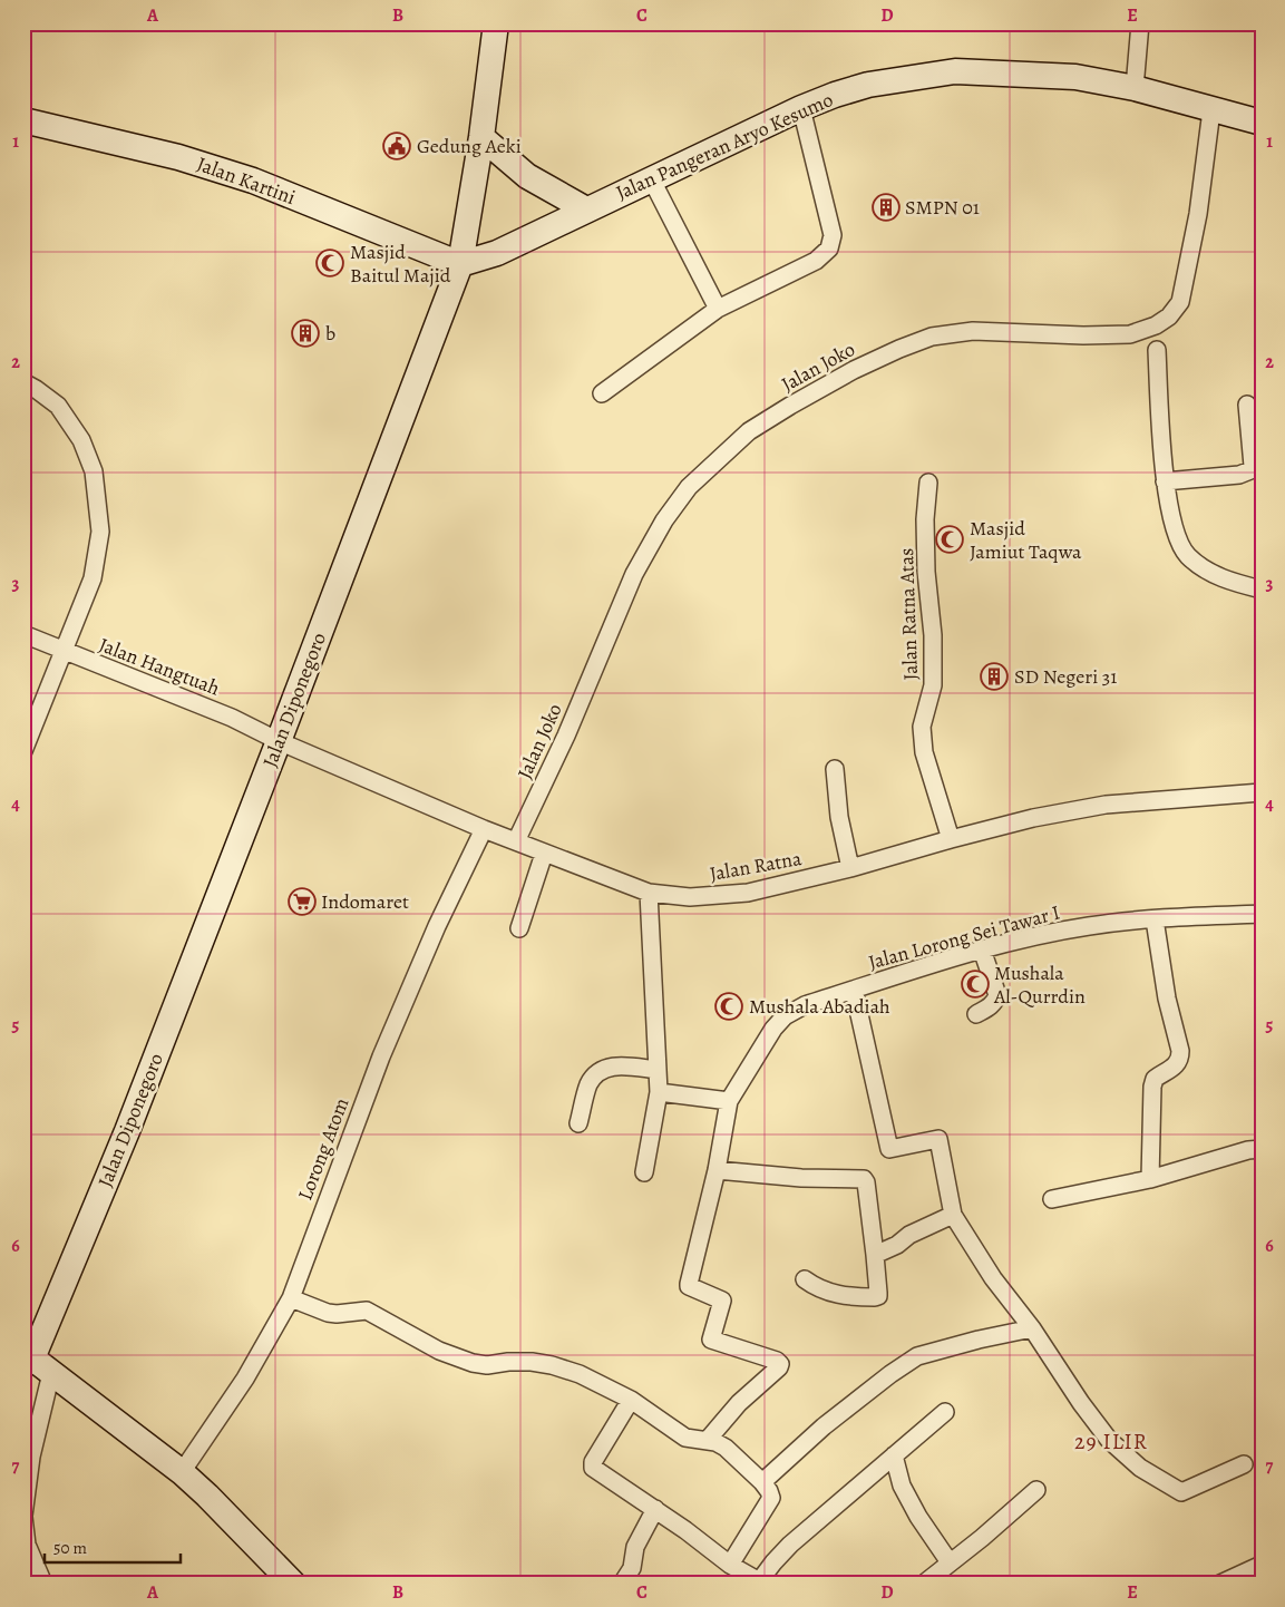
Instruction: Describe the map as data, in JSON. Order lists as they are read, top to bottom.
{
  "streets": {
    "street": [
      "Jalan Pangeran Aryo Kesumo",
      "Jalan Kartini",
      "Jalan Joko",
      "Jalan Ratna Atas",
      "Jalan Hangtuah",
      "Jalan Diponegoro",
      "Jalan Ratna",
      "Jalan Lorong Sei Tawar I",
      "Lorong Atom"
    ]
  },
  "crossings": [
    ["Jalan Pangeran Aryo Kesumo", "Jalan Kartini"],
    ["Jalan Pangeran Aryo Kesumo", "Jalan Joko"],
    ["Jalan Pangeran Aryo Kesumo", "Jalan Diponegoro"],
    ["Jalan Kartini", "Jalan Diponegoro"],
    ["Jalan Joko", "Jalan Ratna"],
    ["Jalan Ratna Atas", "Jalan Ratna"],
    ["Jalan Hangtuah", "Jalan Diponegoro"],
    ["Jalan Hangtuah", "Jalan Ratna"],
    ["Jalan Diponegoro", "Jalan Ratna"],
    ["Jalan Ratna", "Lorong Atom"]
  ],
  "districts": ["29 ILIR"],
  "places": {
    "public building": ["Gedung Aeki"],
    "building": ["SMPN 01", "b", "SD Negeri 31"],
    "mosque": [
      "Masjid Baitul Majid",
      "Masjid Jamiut Taqwa",
      "Mushala Al-Qurrdin",
      "Mushala Abadiah"
    ],
    "supermarket": ["Indomaret"]
  },
  "scale_bar": "50 m",
  "grid": {
    "columns": [
      "A",
      "B",
      "C",
      "D",
      "E"
    ],
    "rows": [
      "1",
      "2",
      "3",
      "4",
      "5",
      "6",
      "7"
    ]
  }
}
